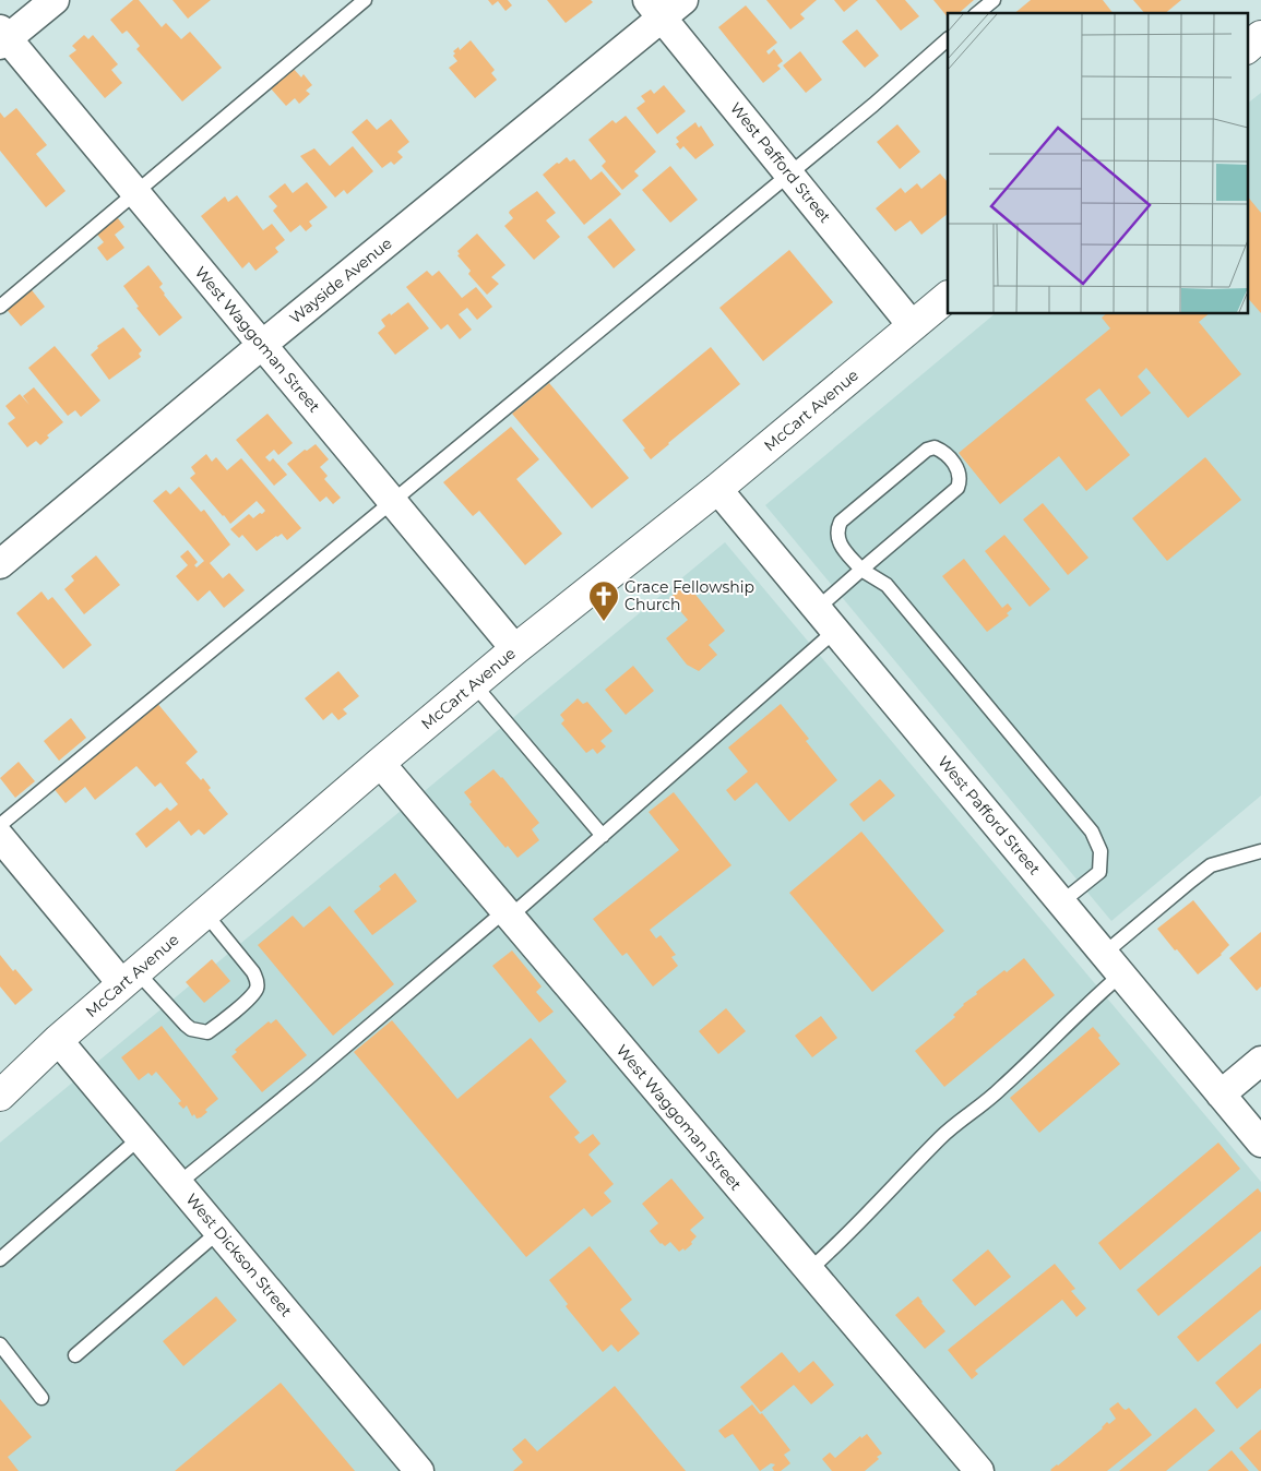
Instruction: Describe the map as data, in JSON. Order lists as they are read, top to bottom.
{
  "streets": {
    "main road": ["McCart Avenue"],
    "street": [
      "West Pafford Street",
      "Wayside Avenue",
      "West Waggoman Street",
      "West Dickson Street"
    ]
  },
  "crossings": [
    ["West Pafford Street", "Wayside Avenue"],
    ["West Pafford Street", "McCart Avenue"],
    ["Wayside Avenue", "West Waggoman Street"],
    ["West Waggoman Street", "McCart Avenue"],
    ["McCart Avenue", "West Dickson Street"]
  ],
  "places": {
    "church": ["Grace Fellowship Church"]
  }
}
